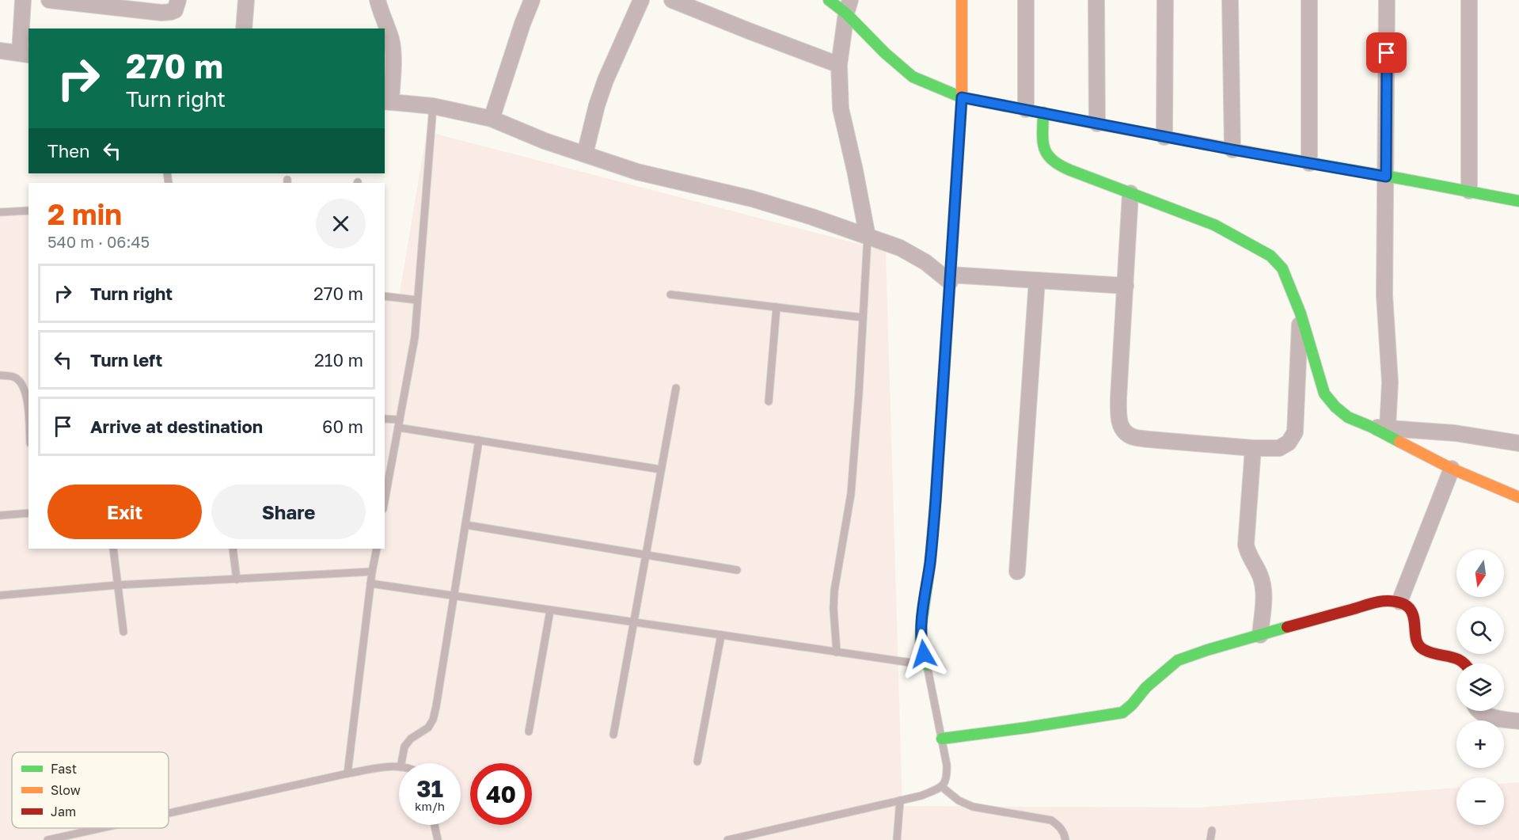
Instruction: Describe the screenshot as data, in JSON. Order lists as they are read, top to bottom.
{
  "legend": ["Fast", "Slow", "Jam"],
  "north": "bottom",
  "page": {
    "turn": ["270 m", "Turn right"],
    "then": "Then",
    "heading": ["2 min", "540 m · 06:45"],
    "list": [
      {
        "name": "Turn right",
        "value": "270 m"
      },
      {
        "name": "Turn left",
        "value": "210 m"
      },
      {
        "name": "Arrive at destination",
        "value": "60 m"
      }
    ],
    "buttons": ["Exit", "Share"],
    "map_buttons": ["+", "−"],
    "speed": "31 km/h",
    "limit": "40"
  }
}
